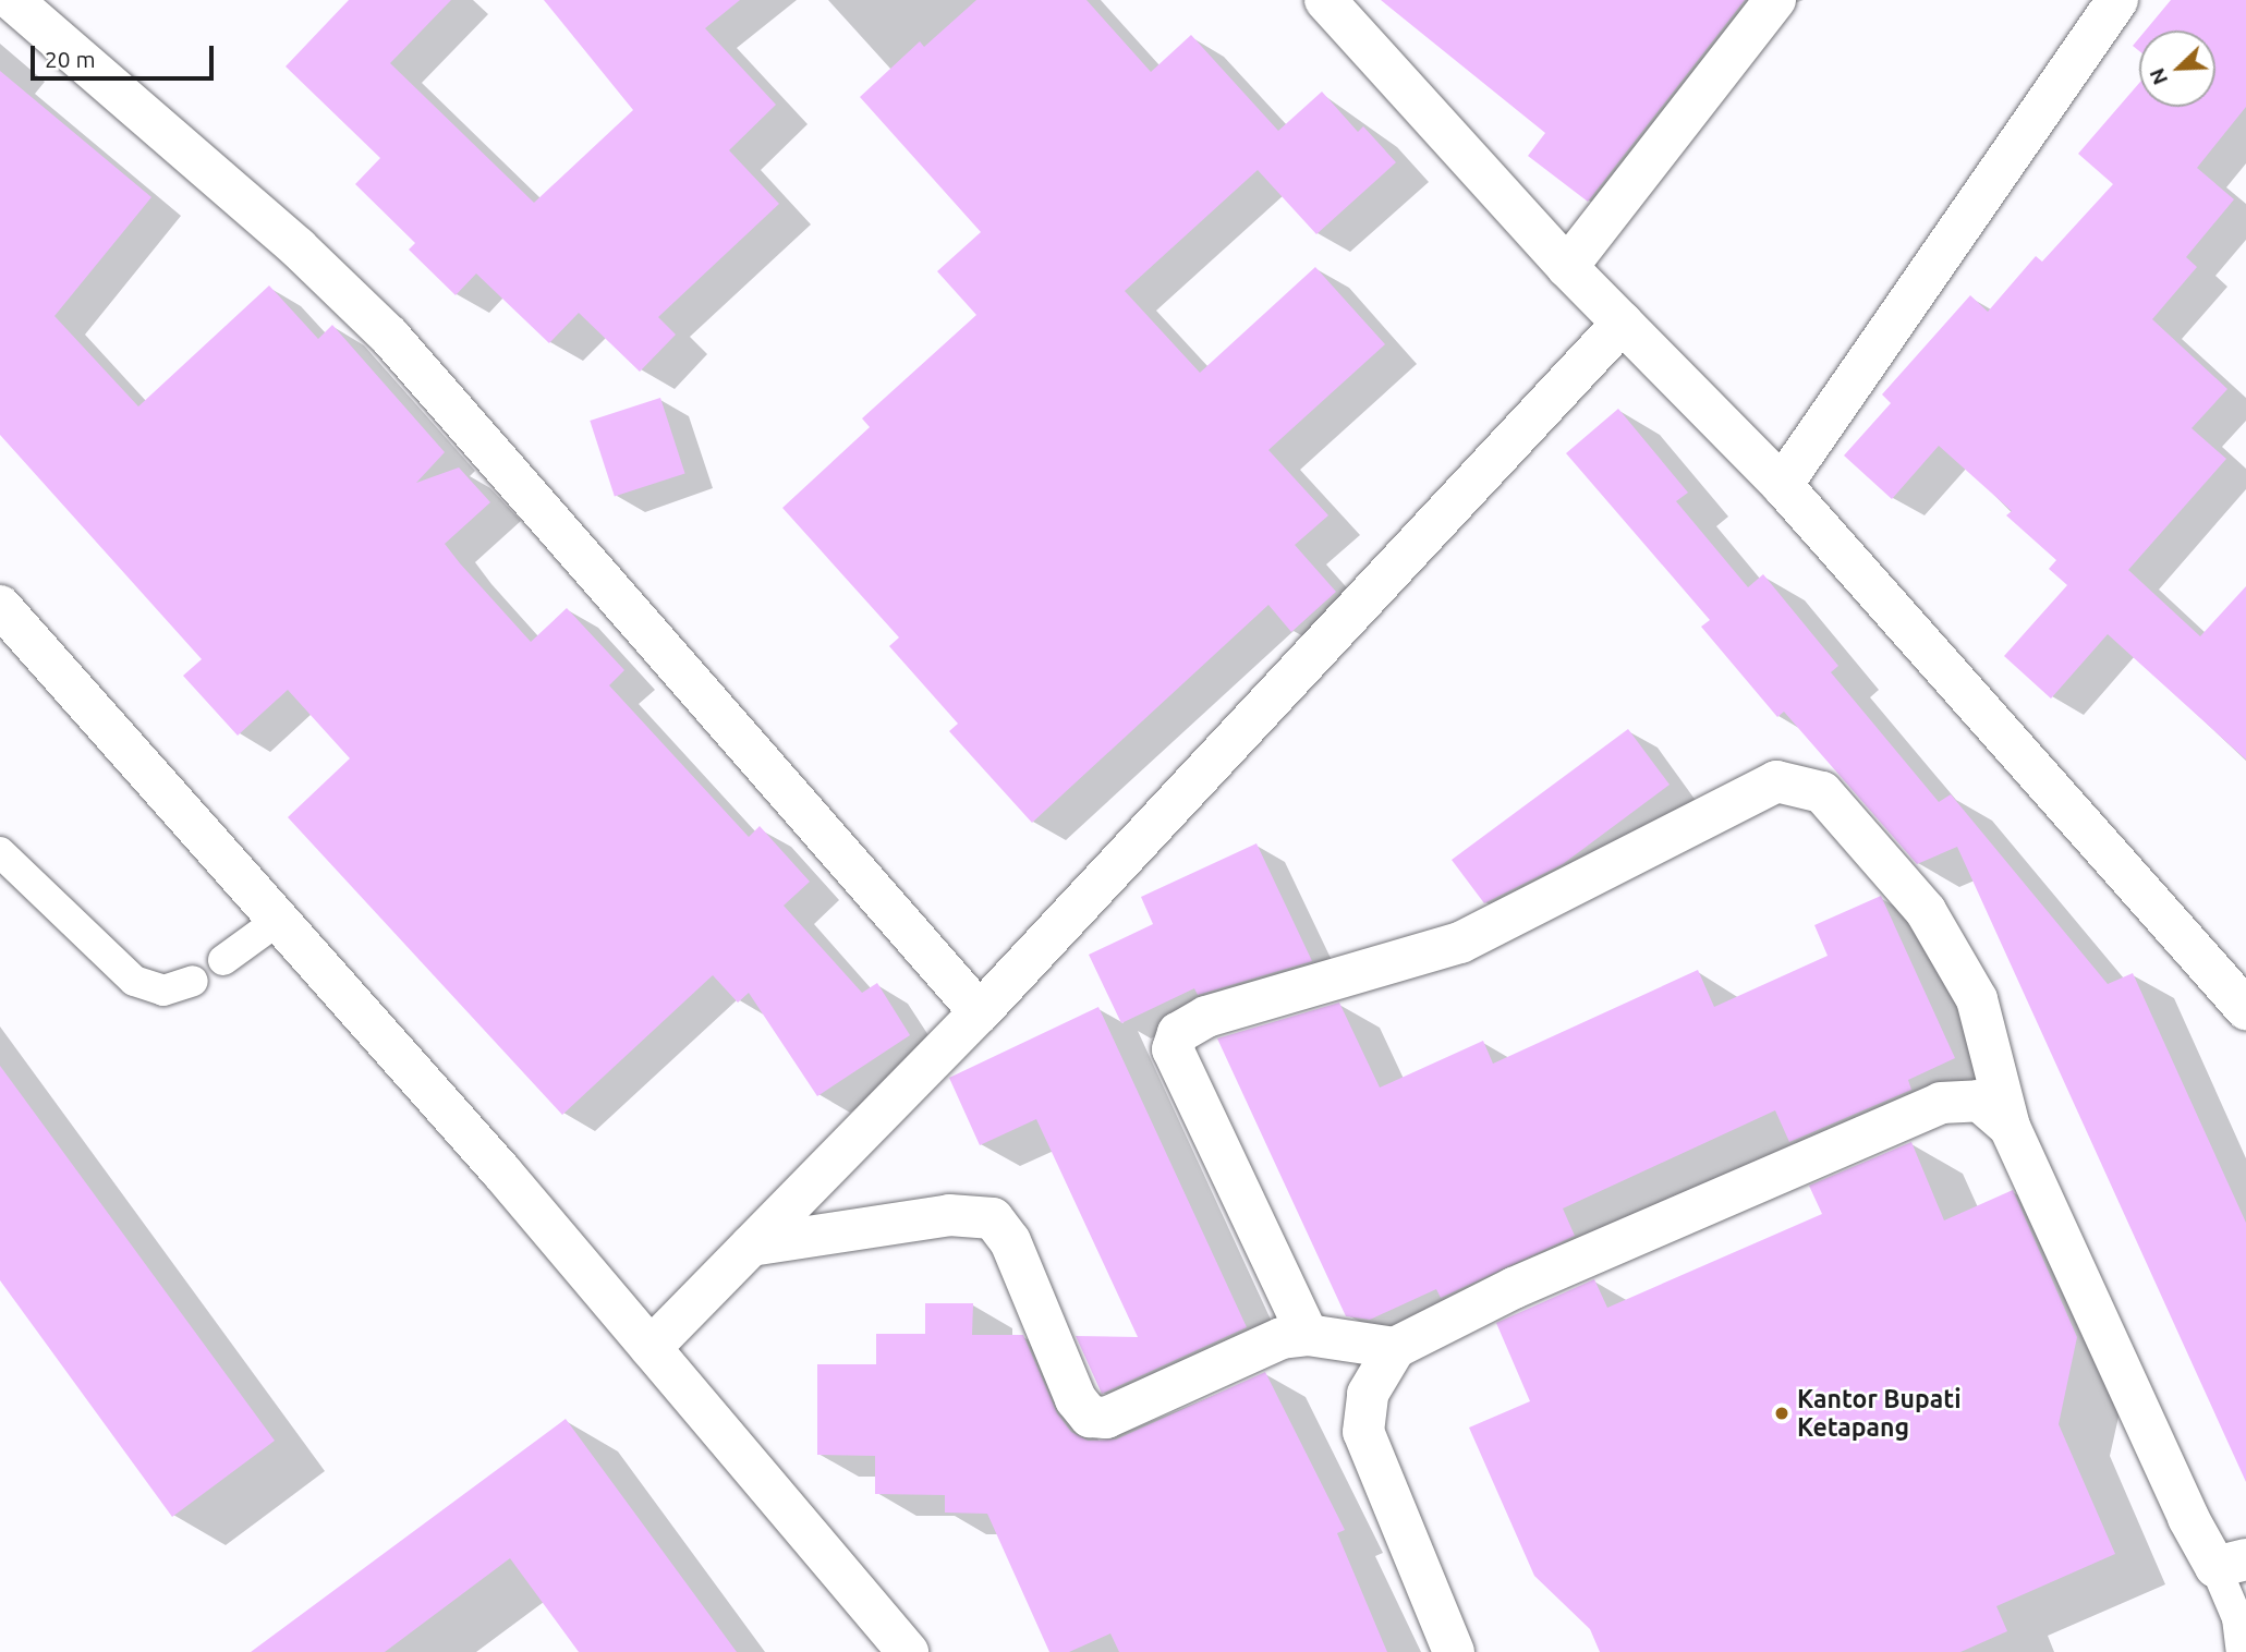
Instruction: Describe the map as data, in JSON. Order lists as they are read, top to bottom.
{
  "places": ["Kantor Bupati Ketapang"],
  "scale_bar": "20 m",
  "north": "bottom left"
}
